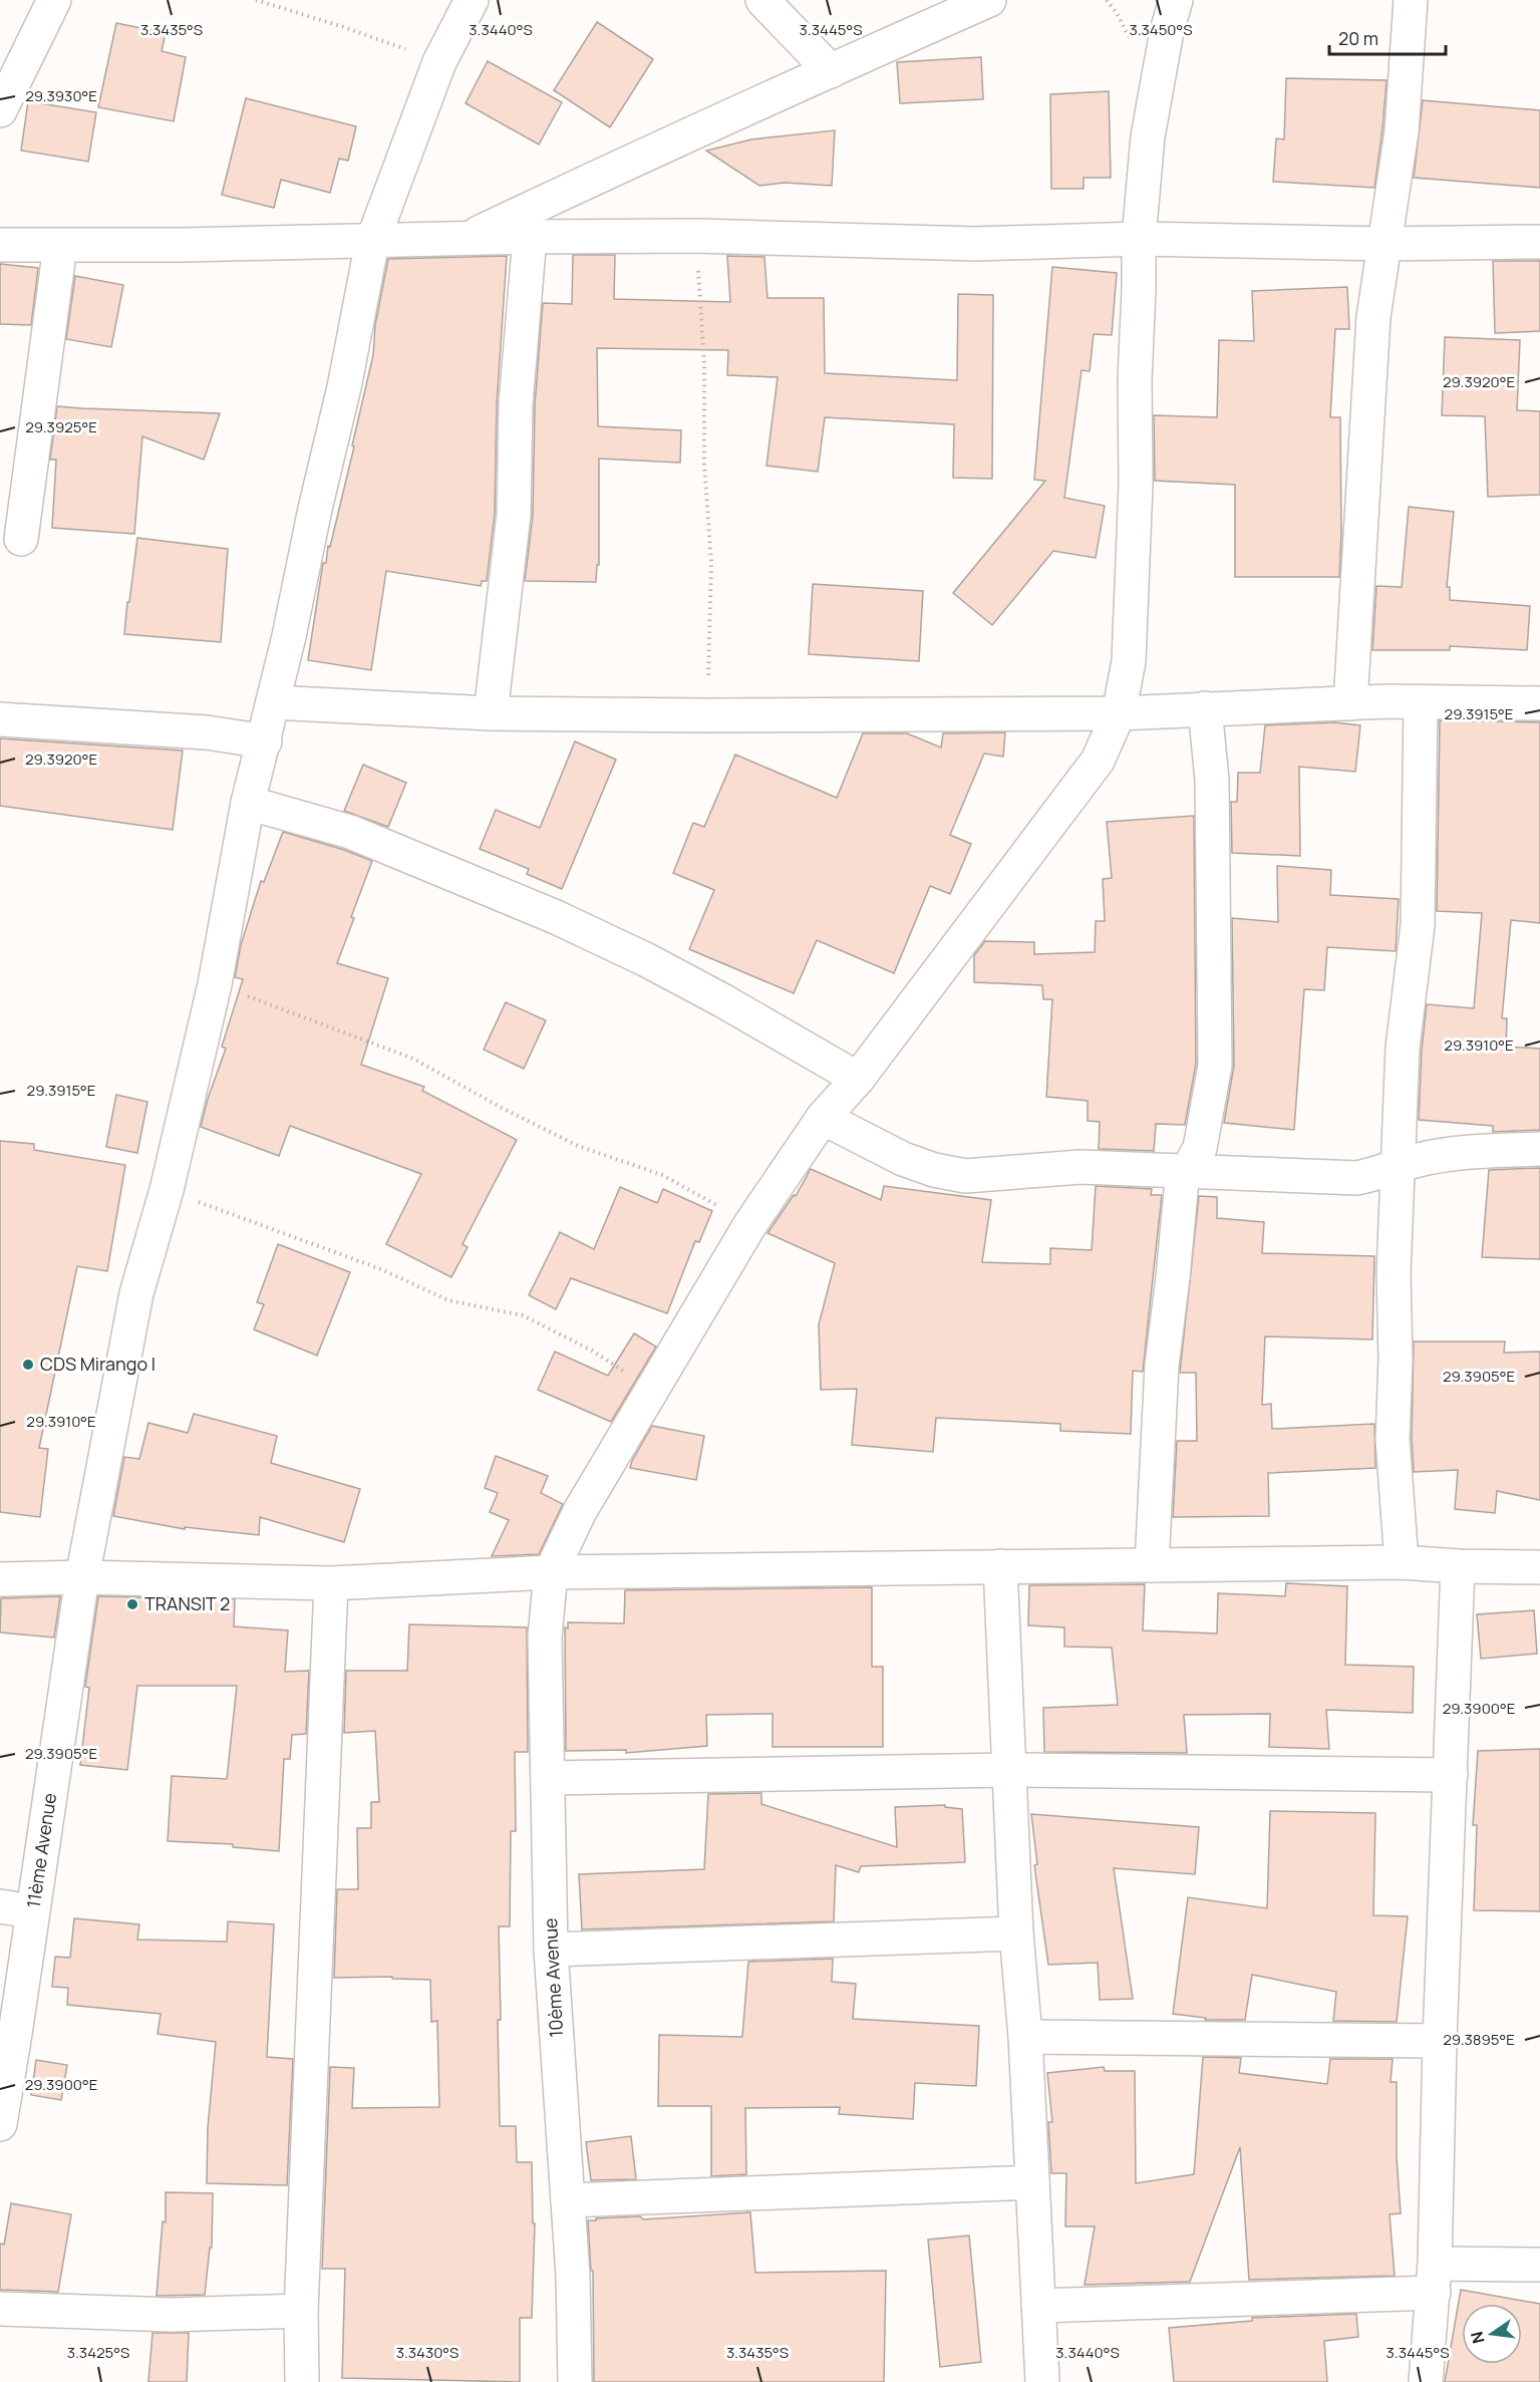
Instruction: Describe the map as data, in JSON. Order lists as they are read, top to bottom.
{
  "streets": {
    "street": ["11ème Avenue", "10ème Avenue"]
  },
  "places": ["CDS Mirango I", "TRANSIT 2"],
  "scale_bar": "20 m",
  "north": "left",
  "coordinates": [
    "3.3435°S",
    "3.3440°S",
    "3.3445°S",
    "3.3450°S",
    "29.3930°E",
    "29.3920°E",
    "29.3925°E",
    "29.3915°E",
    "29.3910°E",
    "29.3905°E",
    "29.3900°E",
    "29.3895°E",
    "3.3425°S",
    "3.3430°S"
  ]
}
